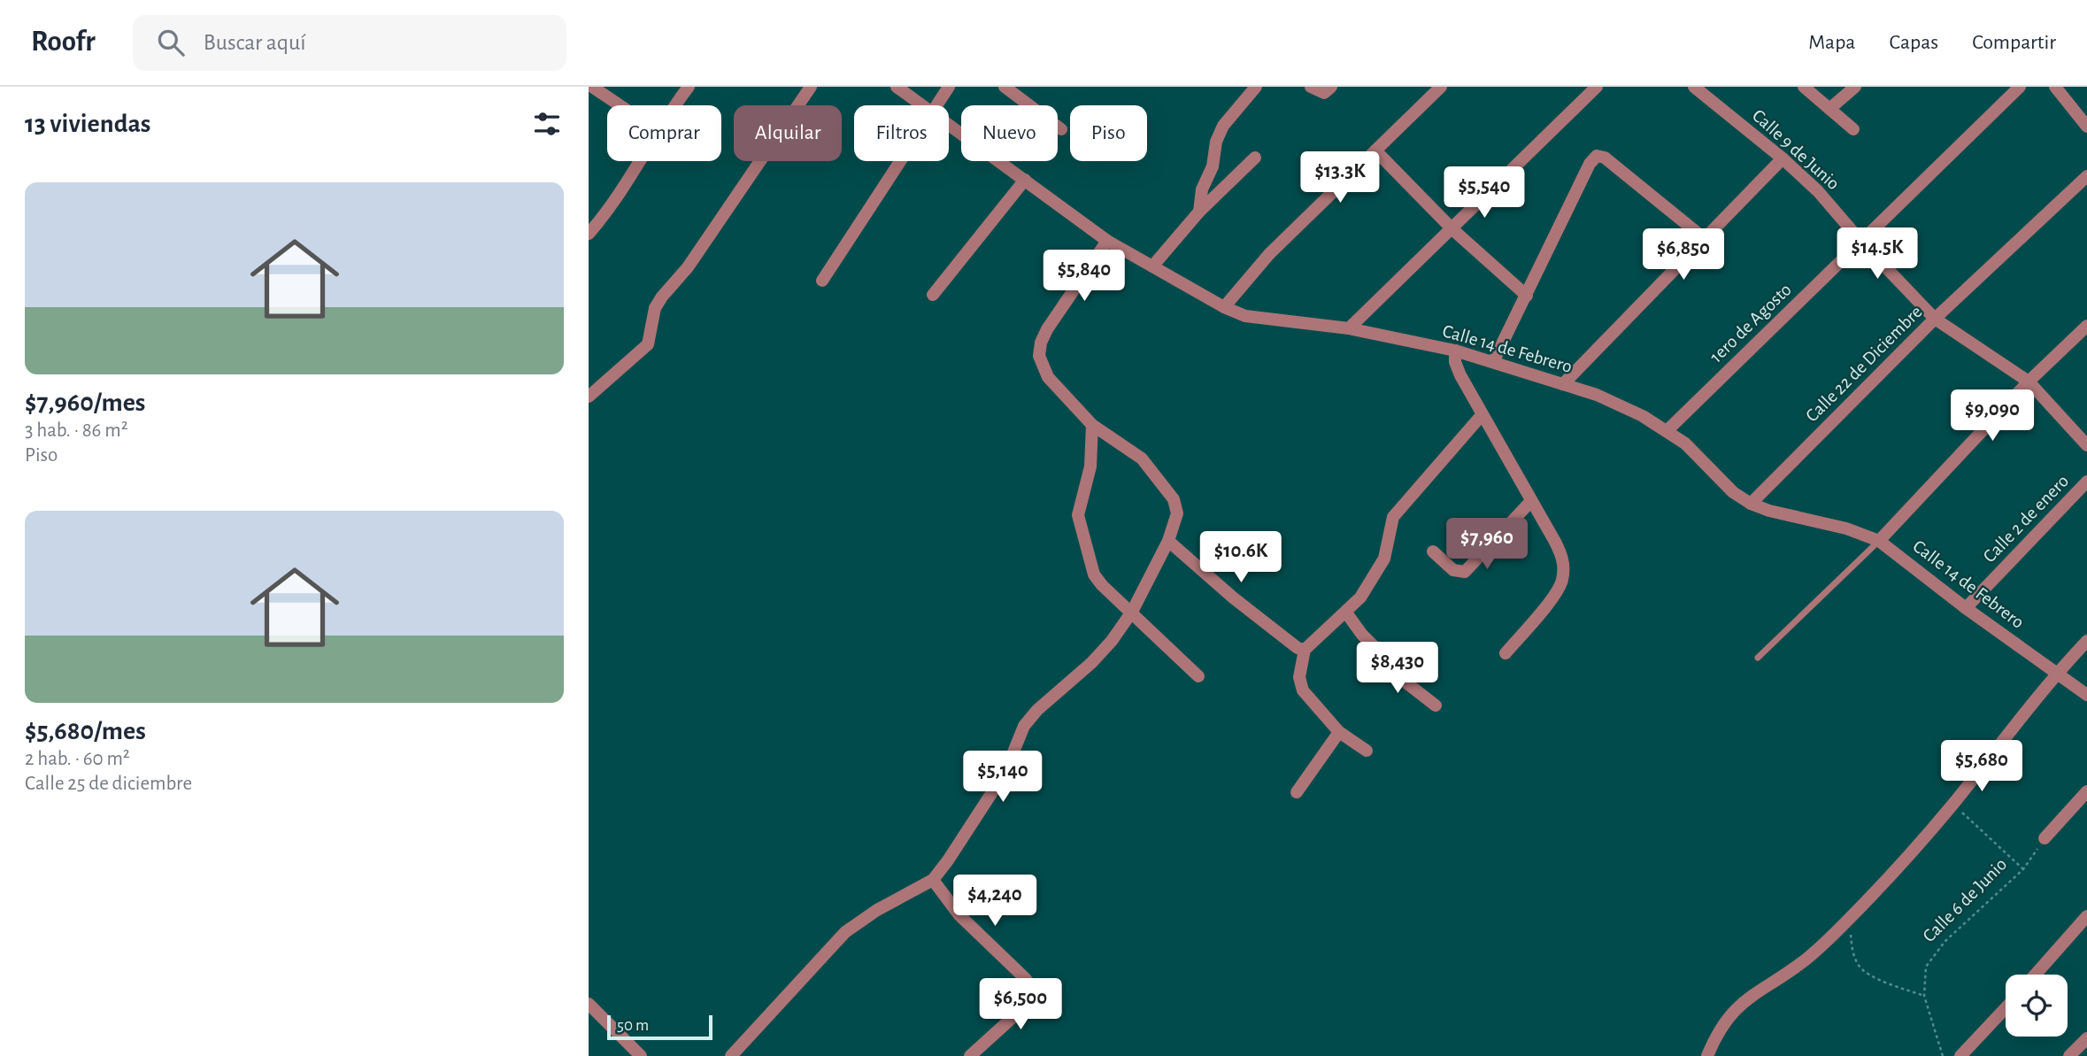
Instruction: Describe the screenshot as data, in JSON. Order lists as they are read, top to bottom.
{
  "streets": {
    "street": [
      "Calle 9 de Junio",
      "1ero de Agosto",
      "Calle 14 de Febrero",
      "Calle 22 de Diciembre",
      "Calle 2 de enero"
    ],
    "path": ["Calle 6 de Junio"]
  },
  "crossings": [
    ["Calle 9 de Junio", "1ero de Agosto"],
    ["Calle 9 de Junio", "Calle 22 de Diciembre"],
    ["1ero de Agosto", "Calle 14 de Febrero"],
    ["Calle 14 de Febrero", "Calle 22 de Diciembre"],
    ["Calle 14 de Febrero", "Calle 2 de enero"]
  ],
  "scale_bar": "50 m",
  "page": {
    "header": "Roofr",
    "search": "Buscar aquí",
    "nav": ["Mapa", "Capas", "Compartir"],
    "heading": "13 viviendas",
    "chip": [
      "Comprar",
      "Alquilar",
      "Filtros",
      "Nuevo",
      "Piso"
    ],
    "price": [
      "$13.3K",
      "$5,540",
      "$14.5K",
      "$6,850",
      "$5,840",
      "$9,090",
      "$7,960",
      "$10.6K",
      "$8,430",
      "$5,680",
      "$5,140",
      "$4,240",
      "$6,500"
    ],
    "list": [
      {
        "name": "$7,960/mes",
        "note": "3 hab. · 86 m² · Piso"
      },
      {
        "name": "$5,680/mes",
        "note": "2 hab. · 60 m² · Calle 25 de diciembre"
      }
    ],
    "scale": "50 m"
  }
}
